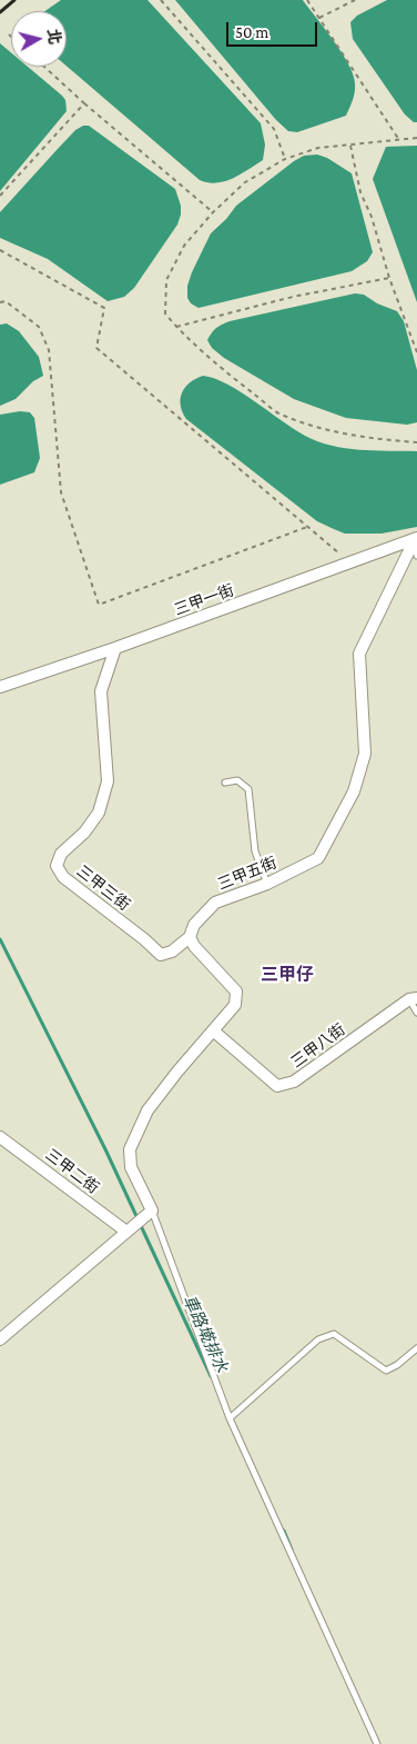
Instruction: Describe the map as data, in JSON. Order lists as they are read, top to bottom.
{
  "streets": {
    "street": [
      "三甲一街",
      "三甲五街",
      "三甲三街",
      "三甲八街",
      "三甲二街"
    ]
  },
  "crossings": [
    ["三甲一街", "三甲五街"],
    ["三甲一街", "三甲三街"],
    ["三甲五街", "三甲三街"]
  ],
  "districts": ["三甲仔"],
  "water": ["車路墘排水"],
  "scale_bar": "50 m",
  "north": "right"
}
